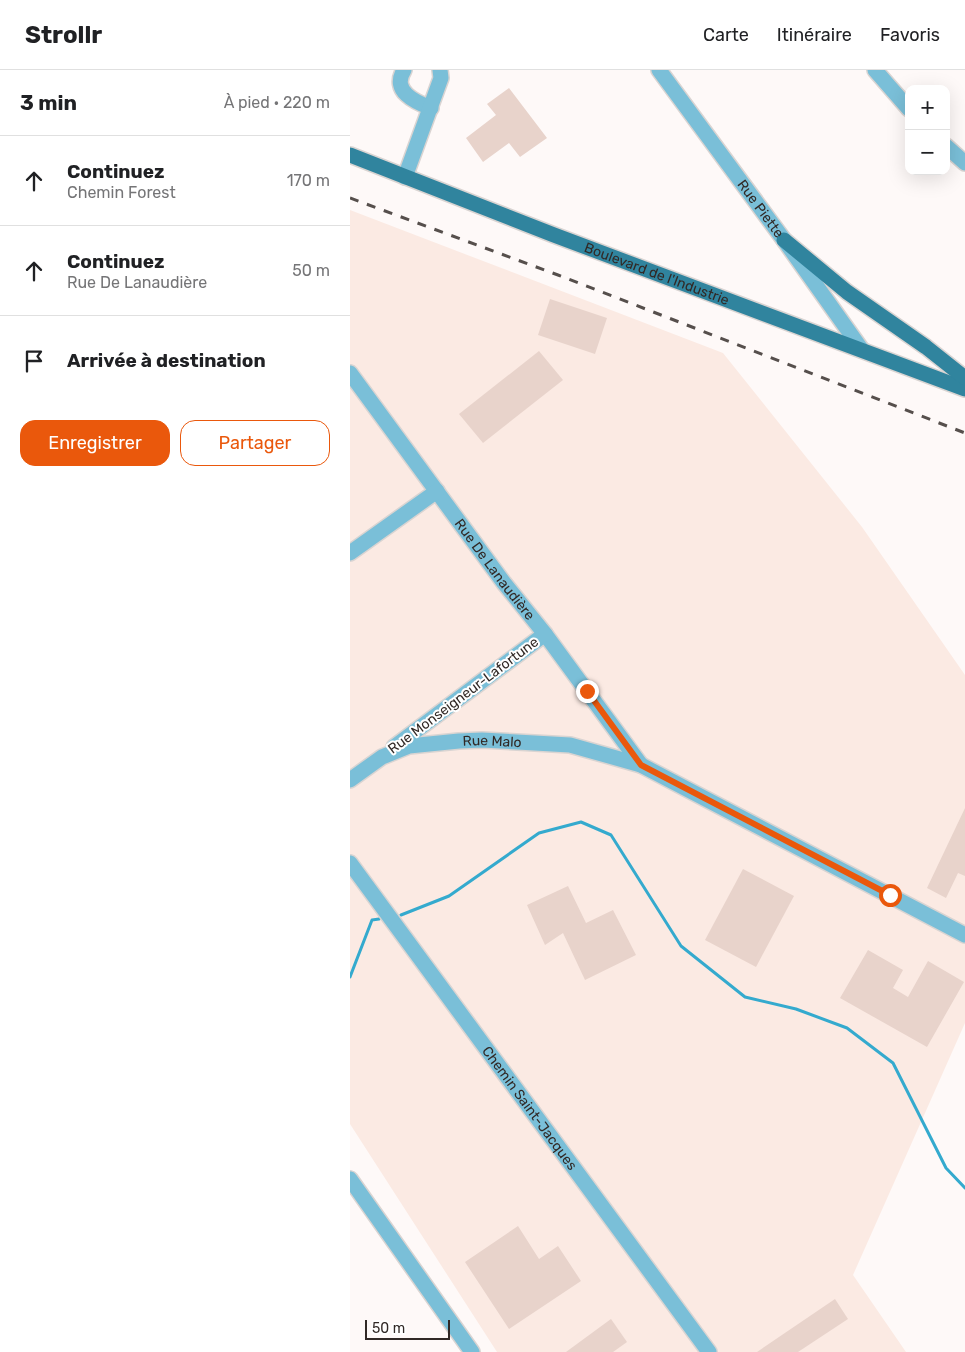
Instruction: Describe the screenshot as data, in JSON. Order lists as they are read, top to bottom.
{
  "streets": {
    "main road": ["Boulevard de l'Industrie"],
    "street": [
      "Rue Piette",
      "Rue De Lanaudière",
      "Rue Monseigneur-Lafortune",
      "Rue Malo",
      "Chemin Saint-Jacques"
    ]
  },
  "crossings": [
    ["Rue Piette", "Boulevard de l'Industrie"],
    ["Rue De Lanaudière", "Rue Monseigneur-Lafortune"],
    ["Rue De Lanaudière", "Rue Malo"],
    ["Rue Monseigneur-Lafortune", "Rue Malo"]
  ],
  "scale_bar": "50 m",
  "page": {
    "header": "Strollr",
    "nav": ["Carte", "Itinéraire", "Favoris"],
    "heading": ["3 min", "À pied · 220 m"],
    "map_buttons": ["+", "−"],
    "list": [
      ["Continuez", "Chemin Forest", "170 m"],
      ["Continuez", "Rue De Lanaudière", "50 m"],
      "Arrivée à destination"
    ],
    "buttons": ["Enregistrer", "Partager"],
    "scale": "50 m"
  }
}
